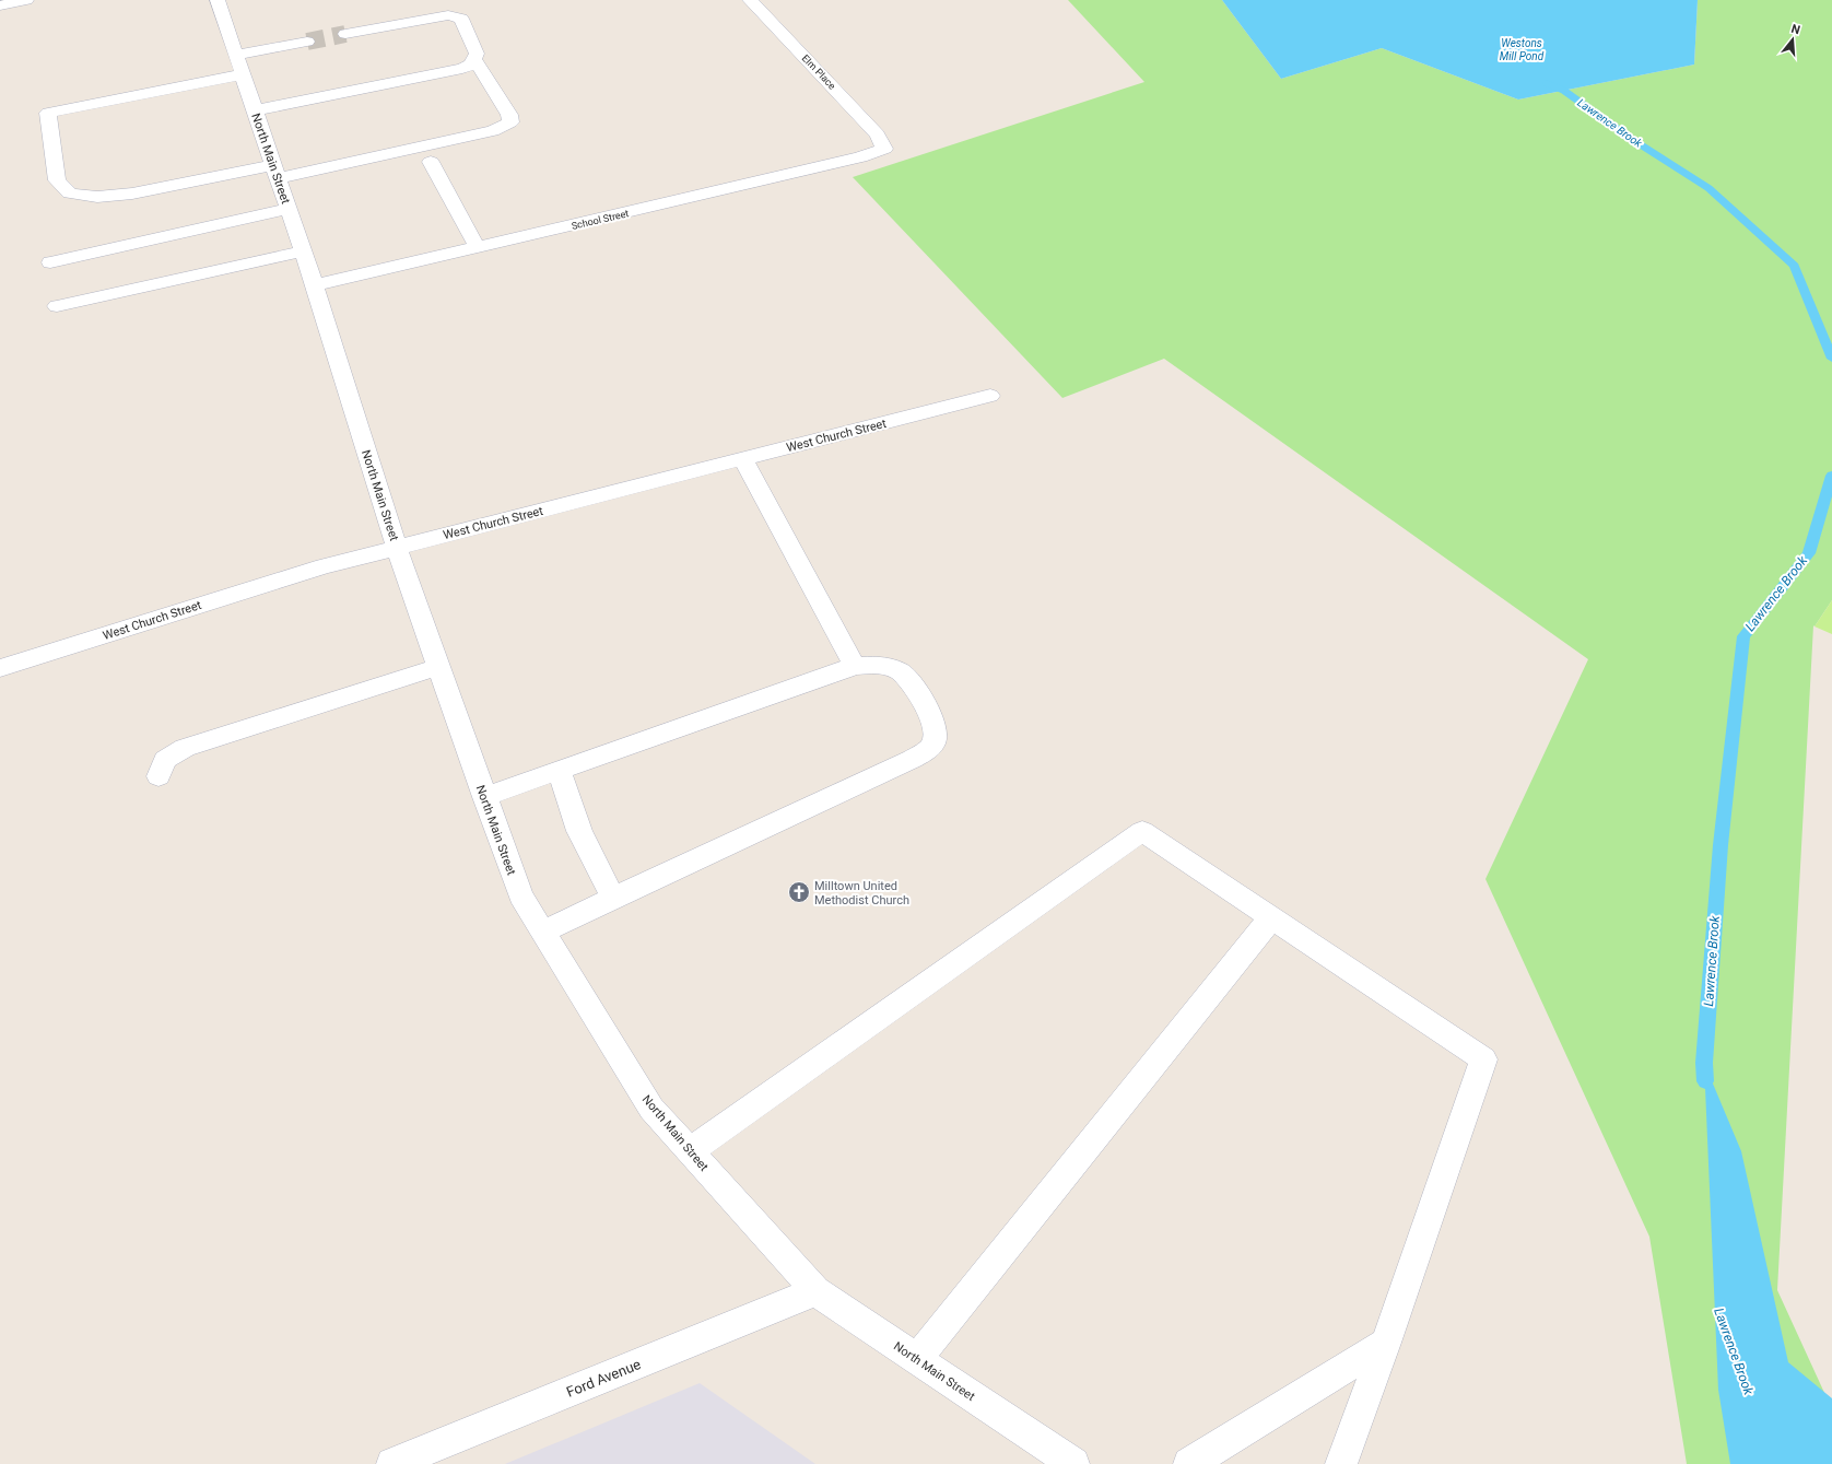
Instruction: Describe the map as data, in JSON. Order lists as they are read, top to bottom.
{
  "streets": {
    "street": [
      "Elm Place",
      "North Main Street",
      "School Street",
      "West Church Street",
      "Ford Avenue"
    ]
  },
  "crossings": [
    ["Elm Place", "School Street"],
    ["North Main Street", "School Street"],
    ["North Main Street", "West Church Street"],
    ["North Main Street", "Ford Avenue"]
  ],
  "water": ["Westons Mill Pond", "Lawrence Brook"],
  "places": {
    "church": ["Milltown United Methodist Church"]
  },
  "north": "top"
}
